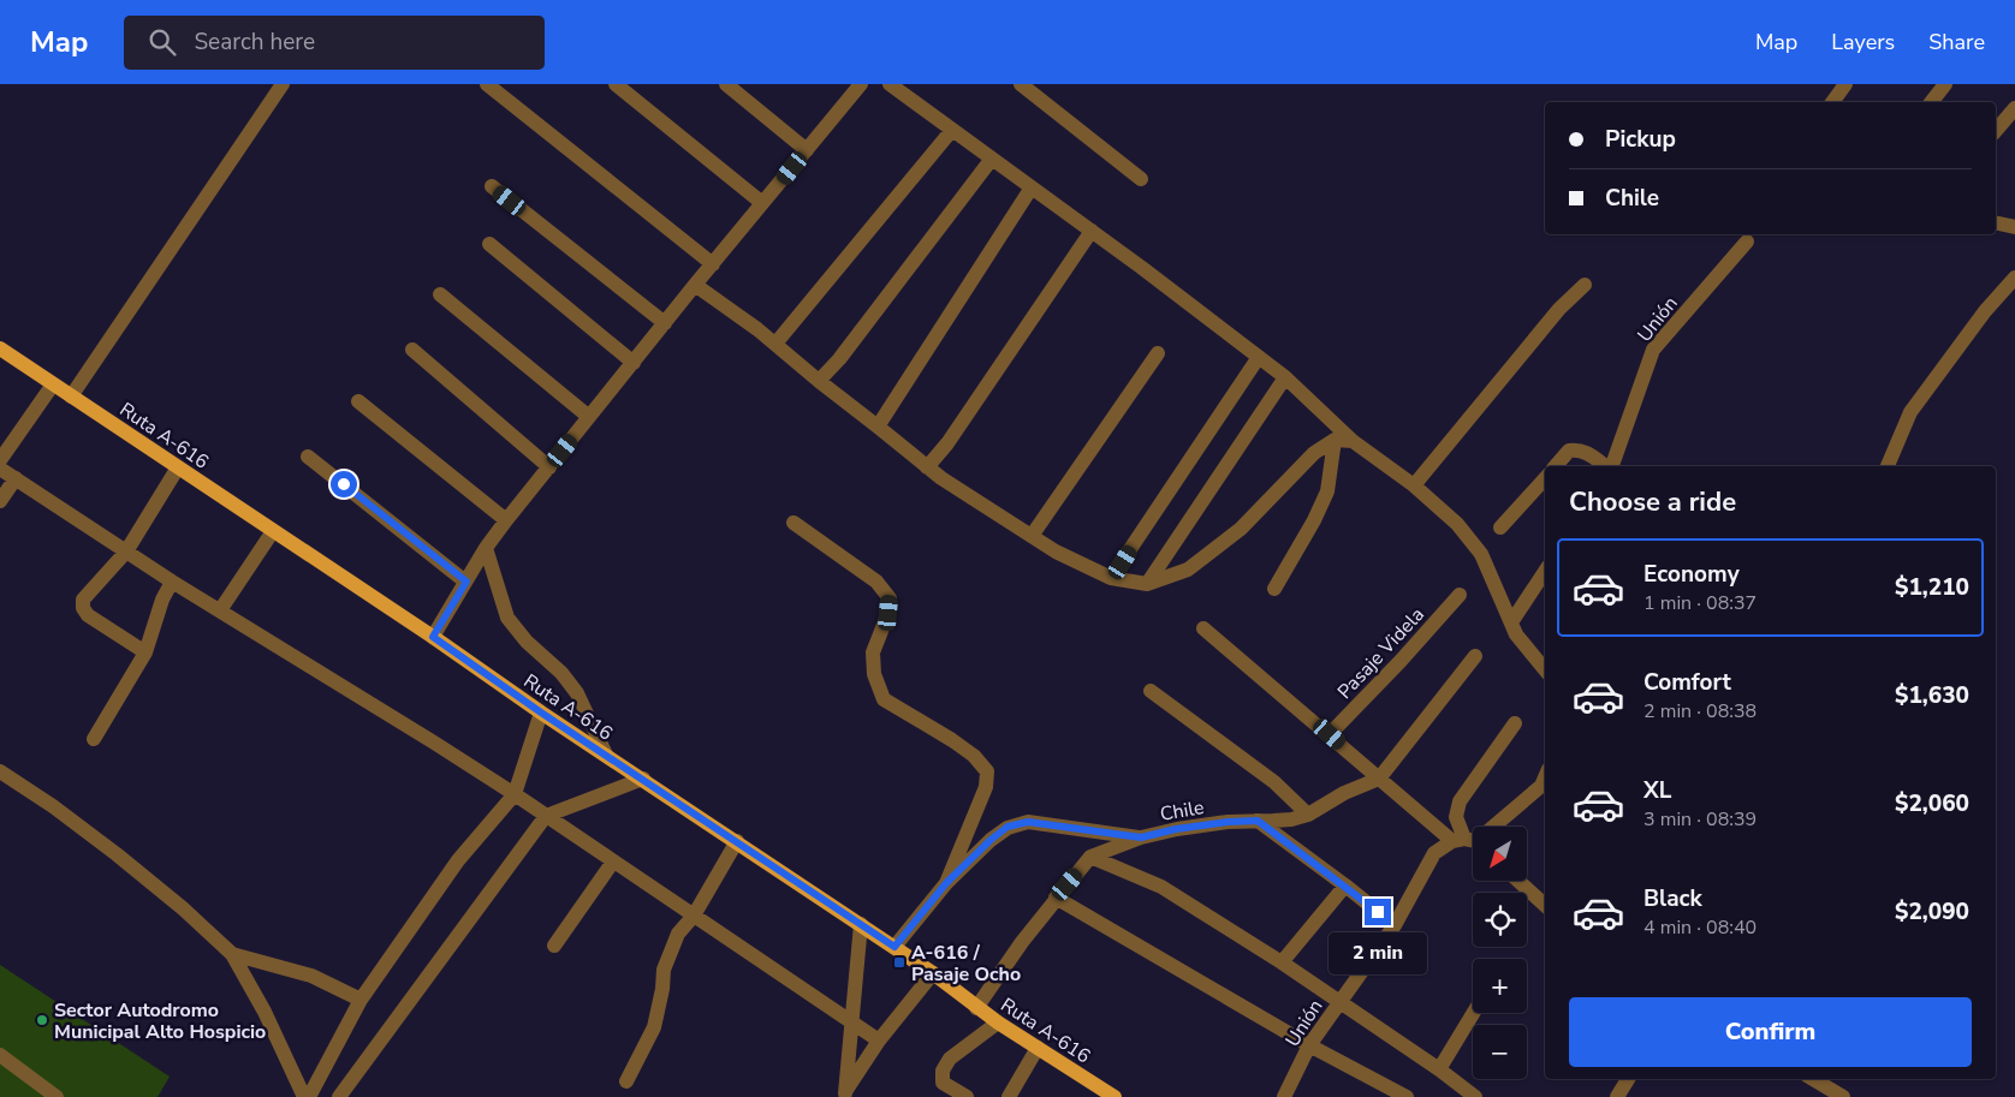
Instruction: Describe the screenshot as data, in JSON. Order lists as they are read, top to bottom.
{
  "streets": {
    "main road": ["Ruta A-616"],
    "street": ["Unión", "Pasaje Videla", "Chile"]
  },
  "crossings": [
    ["Ruta A-616", "Chile"]
  ],
  "places": {
    "transit": ["A-616 / Pasaje Ocho"],
    "other": ["Sector Autodromo Municipal Alto Hospicio"]
  },
  "north": "bottom left",
  "page": {
    "header": "Map",
    "search": "Search here",
    "nav": ["Map", "Layers", "Share"],
    "banner": ["Pickup", "Chile"],
    "heading": "Choose a ride",
    "list": [
      {
        "name": "Economy",
        "note": "1 min · 08:37",
        "value": "$1,210"
      },
      {
        "name": "Comfort",
        "note": "2 min · 08:38",
        "value": "$1,630"
      },
      {
        "name": "XL",
        "note": "3 min · 08:39",
        "value": "$2,060"
      },
      {
        "name": "Black",
        "note": "4 min · 08:40",
        "value": "$2,090"
      }
    ],
    "map_buttons": ["+", "−"],
    "bubble": "2 min",
    "buttons": "Confirm"
  }
}
